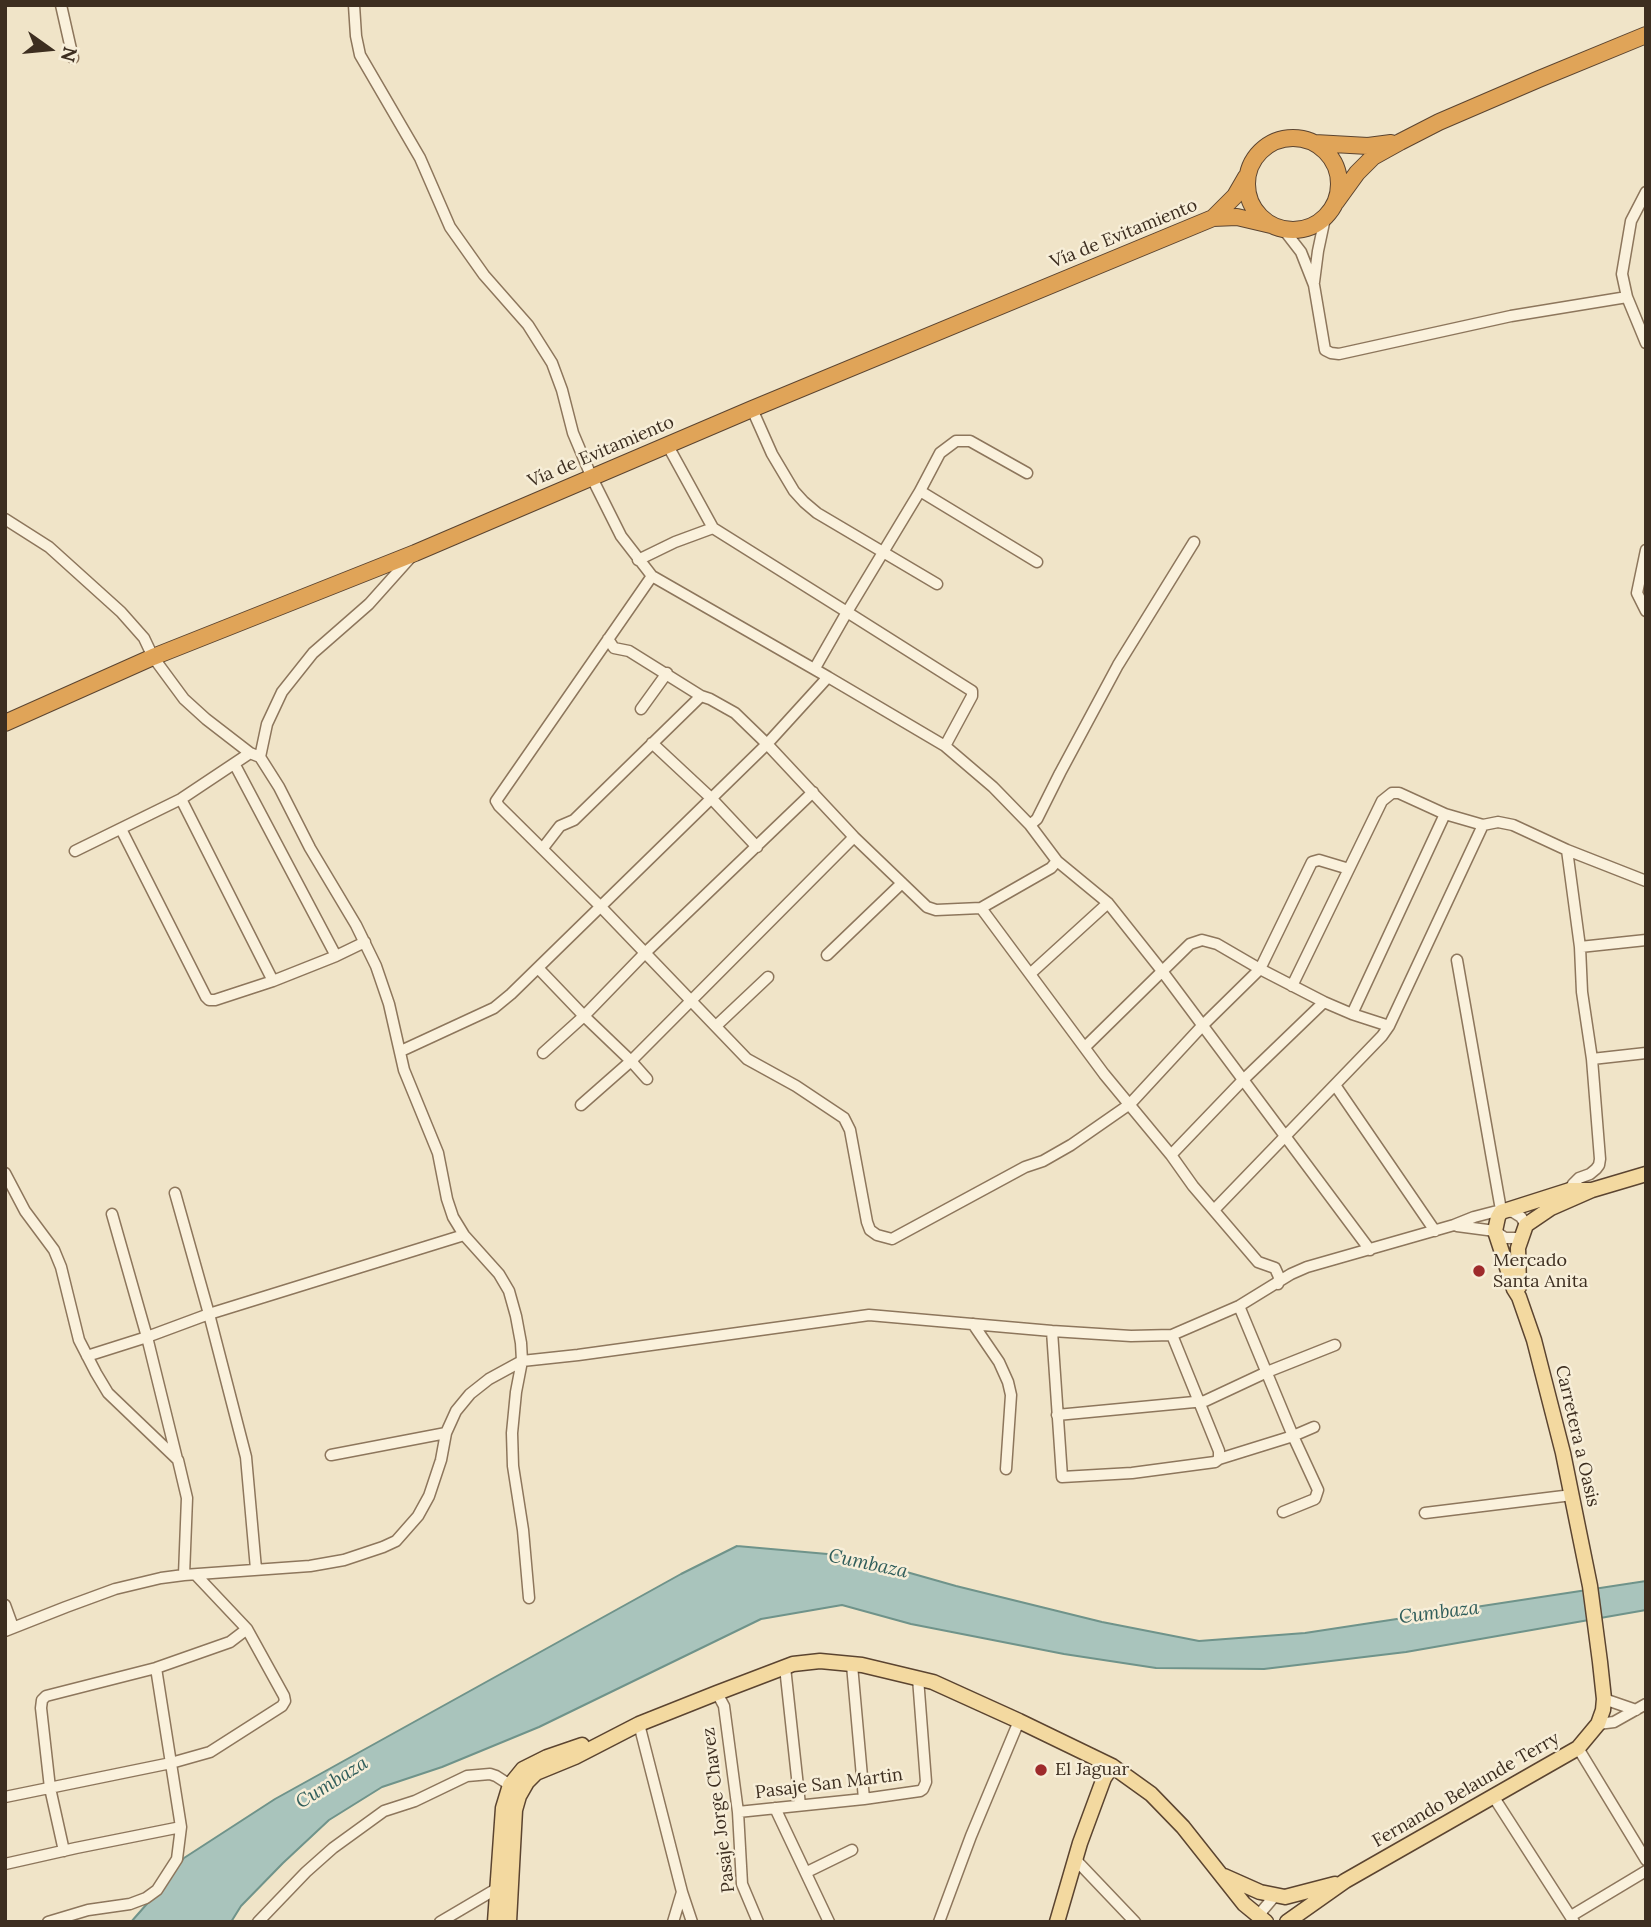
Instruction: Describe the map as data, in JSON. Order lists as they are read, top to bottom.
{
  "streets": {
    "highway": ["Vía de Evitamiento"],
    "main road": ["Carretera a Oasis", "Fernando Belaunde Terry"],
    "street": ["Pasaje San Martin", "Pasaje Jorge Chavez"]
  },
  "crossings": [
    ["Carretera a Oasis", "Fernando Belaunde Terry"],
    ["Pasaje San Martin", "Pasaje Jorge Chavez"]
  ],
  "water": ["Cumbaza"],
  "places": ["Mercado Santa Anita", "El Jaguar"],
  "north": "right"
}
